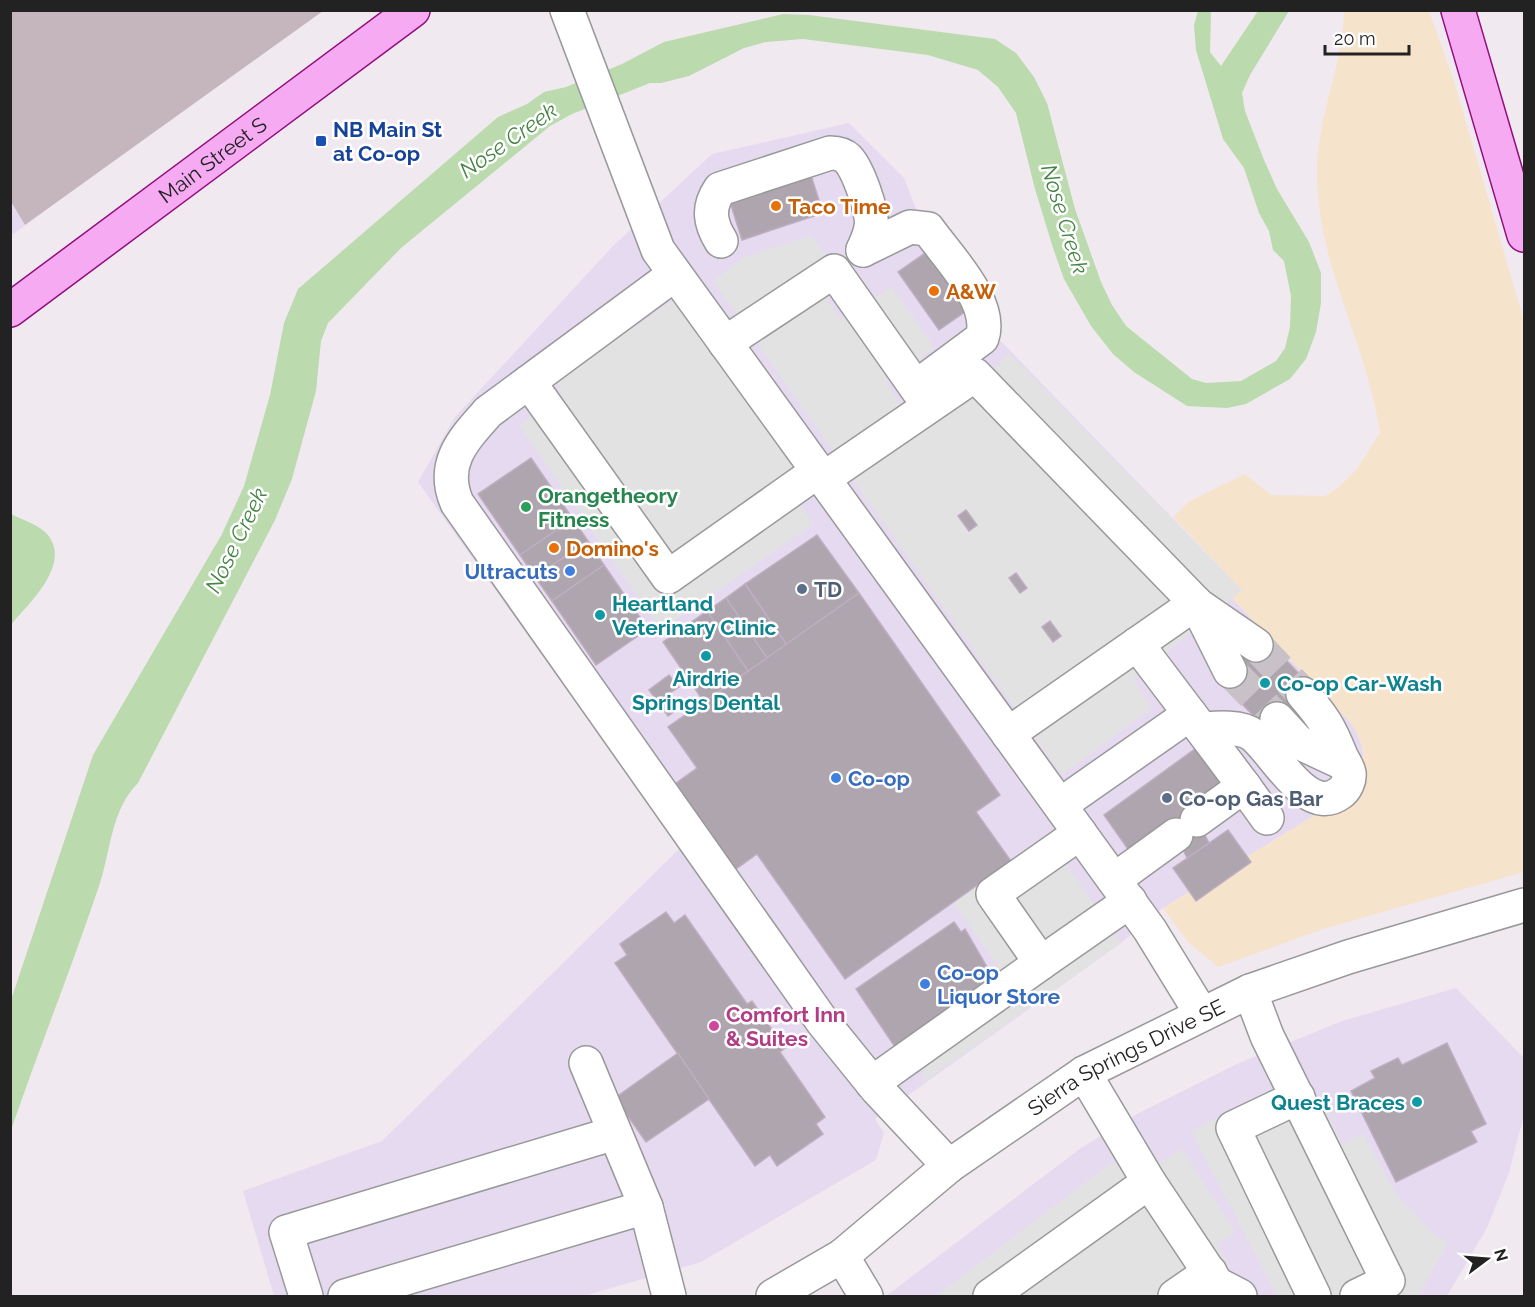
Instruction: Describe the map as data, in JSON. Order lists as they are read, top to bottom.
{
  "streets": {
    "main road": ["Main Street S"],
    "street": ["Sierra Springs Drive SE"]
  },
  "water": ["Nose Creek"],
  "places": {
    "transit": ["NB Main St at Co-op"],
    "other": [
      "Taco Time",
      "A&W",
      "Orangetheory Fitness",
      "Domino's",
      "Ultracuts",
      "TD",
      "Heartland Veterinary Clinic",
      "Airdrie Springs Dental",
      "Co-op Car-Wash",
      "Co-op",
      "Co-op Gas Bar",
      "Co-op Liquor Store",
      "Comfort Inn & Suites",
      "Quest Braces"
    ]
  },
  "scale_bar": "20 m",
  "north": "right"
}
